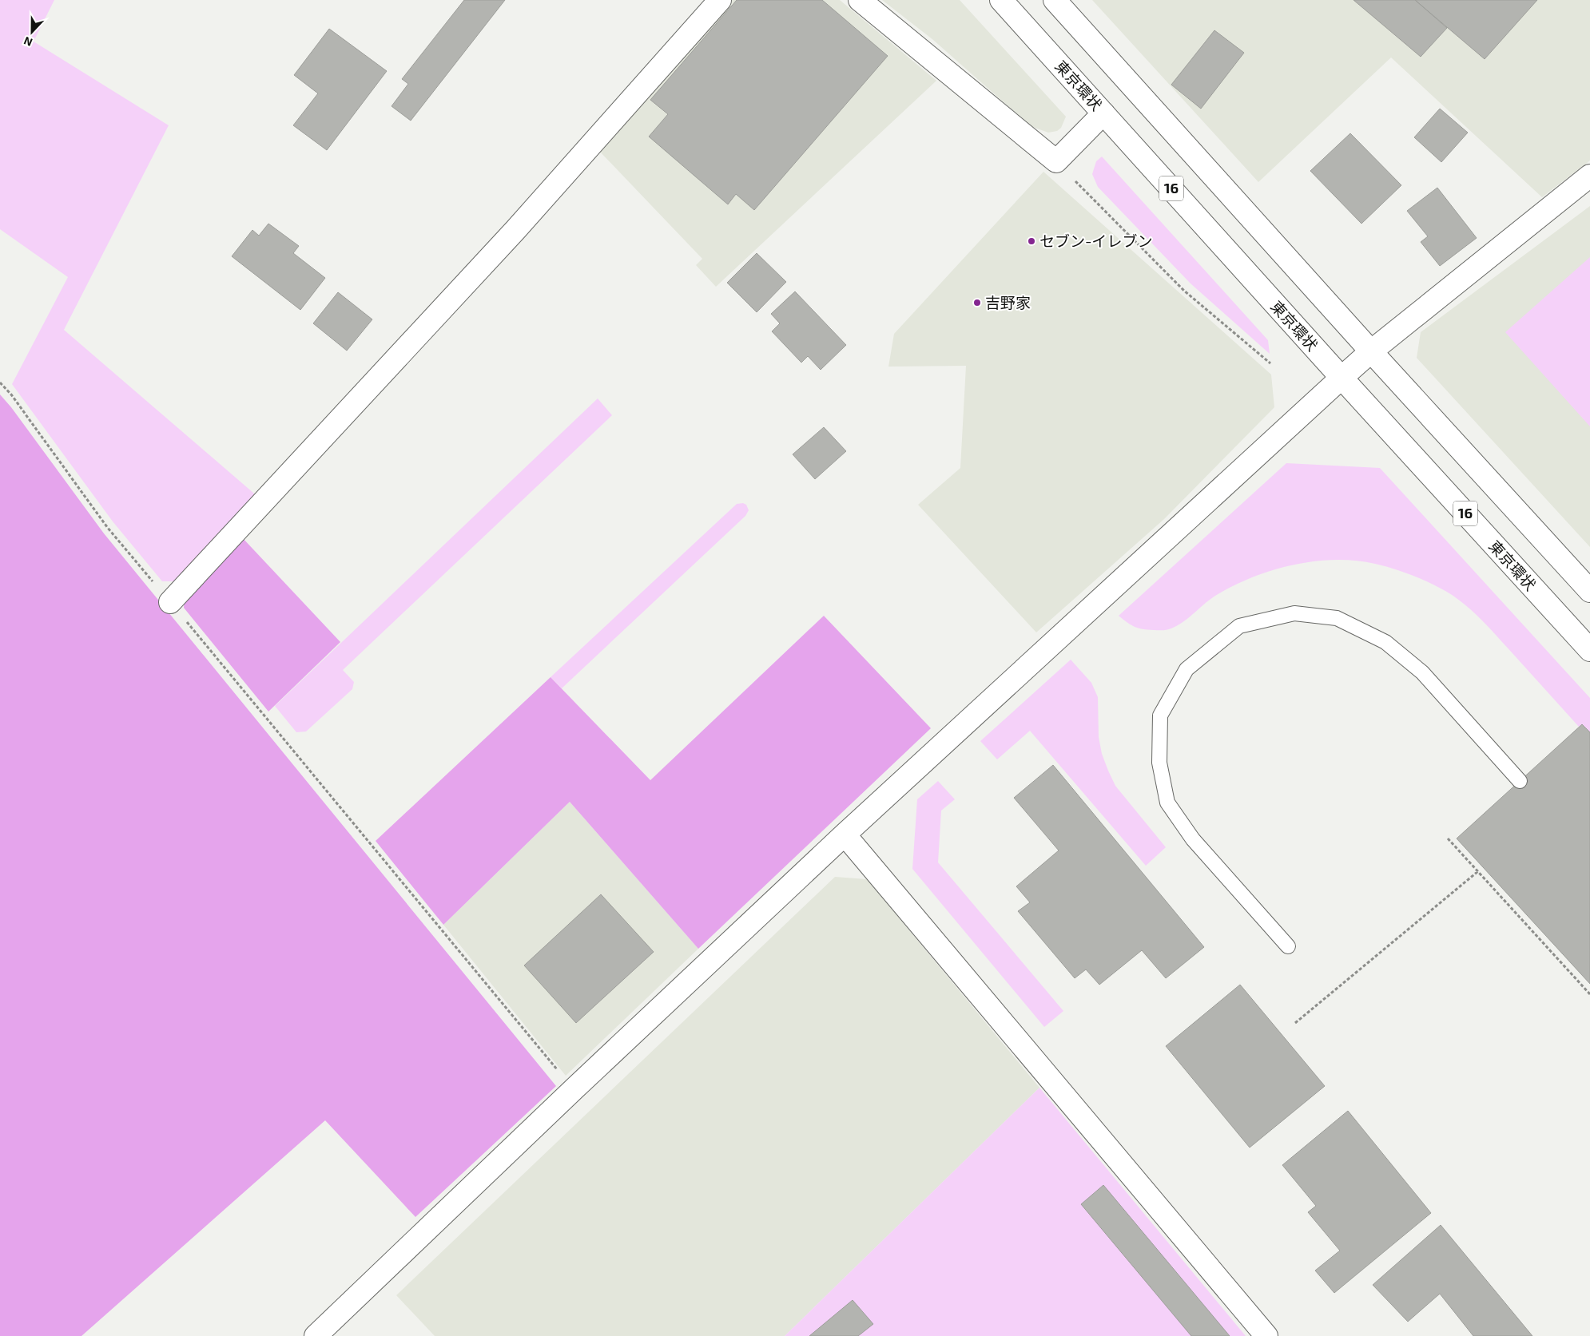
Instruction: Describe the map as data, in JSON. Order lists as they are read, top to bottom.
{
  "streets": {
    "main road": ["東京環状", "16"]
  },
  "places": ["セブン-イレブン", "吉野家"],
  "north": "bottom"
}
